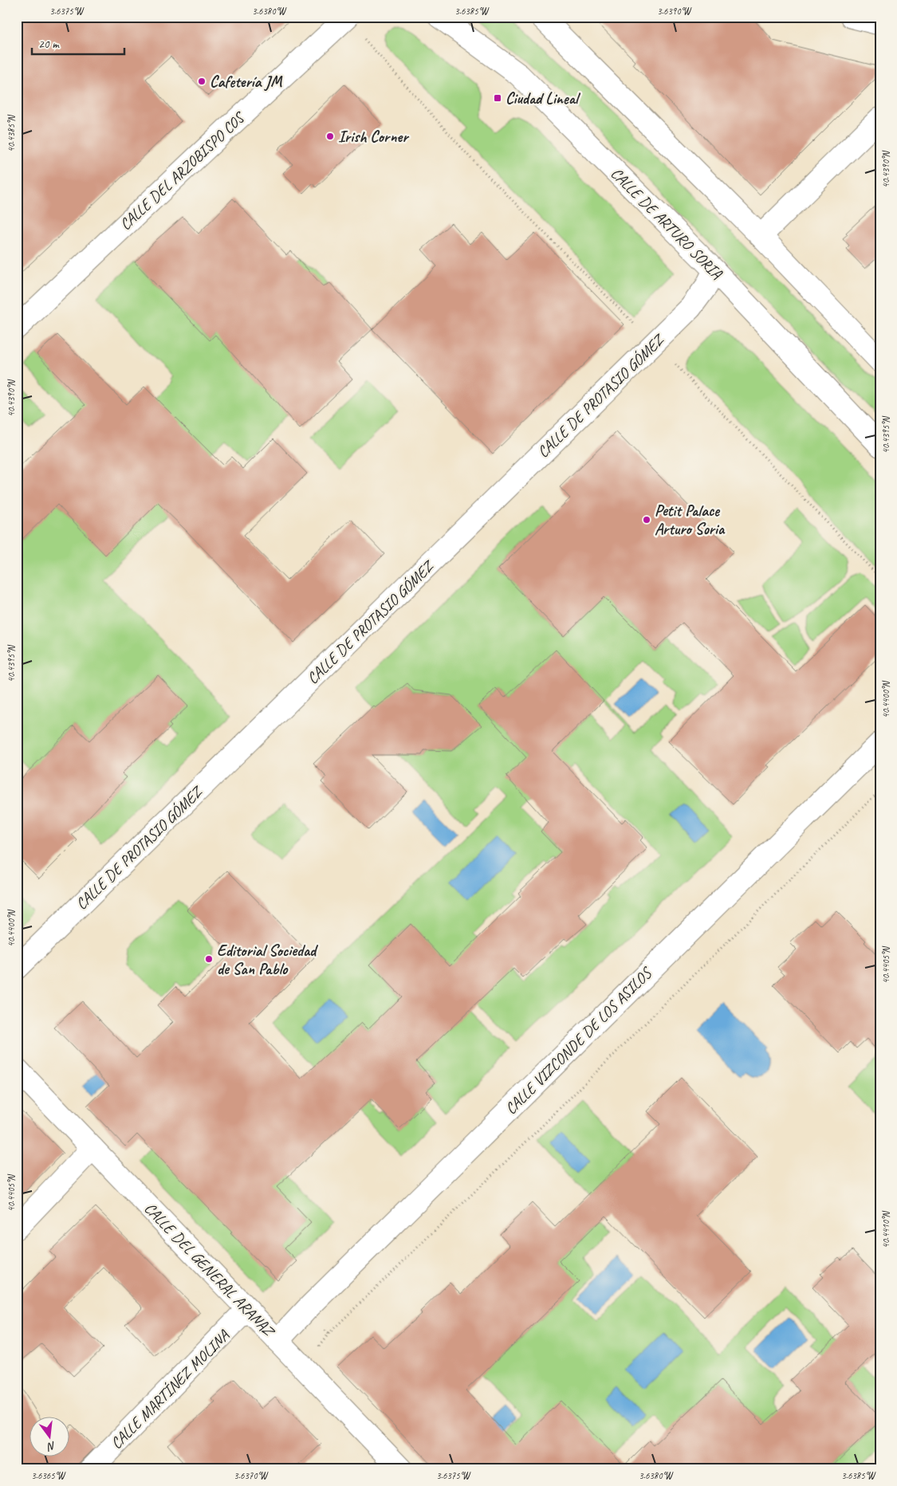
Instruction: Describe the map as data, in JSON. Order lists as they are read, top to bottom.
{
  "streets": {
    "street": [
      "CALLE DEL ARZOBISPO COS",
      "CALLE DE ARTURO SORIA",
      "CALLE DE PROTASIO GÓMEZ",
      "CALLE VIZCONDE DE LOS ASILOS",
      "CALLE DEL GENERAL ARANAZ",
      "CALLE MARTÍNEZ MOLINA"
    ]
  },
  "crossings": [
    ["CALLE DE ARTURO SORIA", "CALLE DE PROTASIO GÓMEZ"],
    ["CALLE VIZCONDE DE LOS ASILOS", "CALLE DEL GENERAL ARANAZ"],
    ["CALLE DEL GENERAL ARANAZ", "CALLE MARTÍNEZ MOLINA"]
  ],
  "places": {
    "other": [
      "Cafetería JM",
      "Irish Corner",
      "Petit Palace Arturo Soria",
      "Editorial Sociedad de San Pablo"
    ],
    "transit": ["Ciudad Lineal"]
  },
  "scale_bar": "20 m",
  "north": "bottom",
  "coordinates": [
    "3.6375°W",
    "3.6380°W",
    "3.6385°W",
    "3.6390°W",
    "40.4385°N",
    "40.4390°N",
    "40.4395°N",
    "40.4400°N",
    "40.4405°N",
    "40.4410°N",
    "3.6365°W",
    "3.6370°W"
  ]
}
